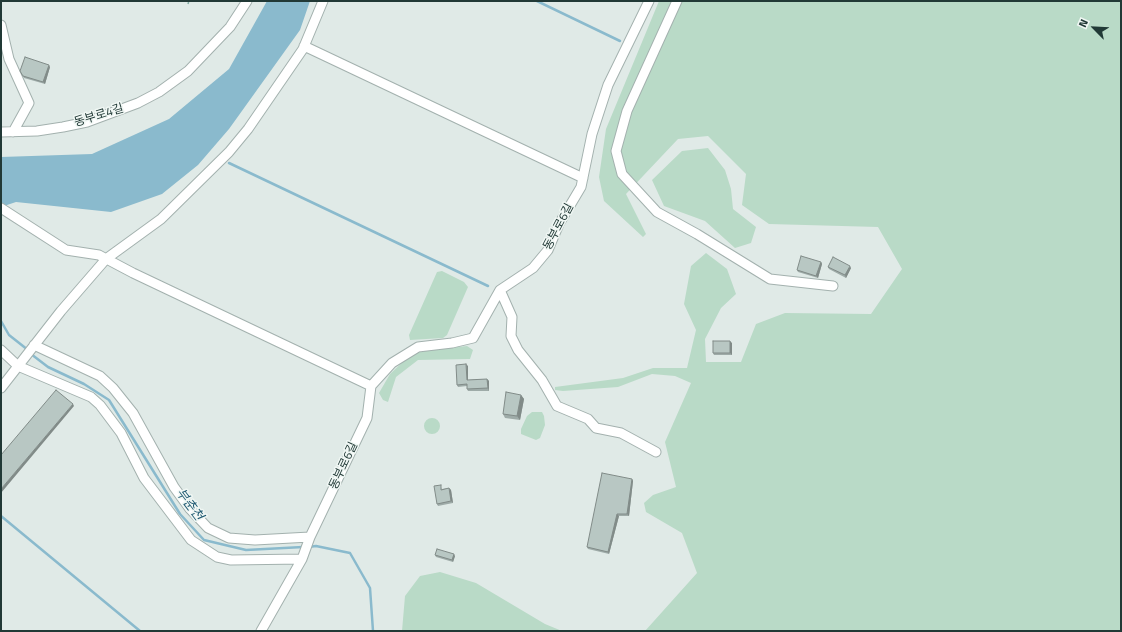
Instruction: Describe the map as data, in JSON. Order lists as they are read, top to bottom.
{
  "streets": {
    "street": ["동부로4길", "동부로6길"]
  },
  "water": ["부춘천"],
  "north": "top left"
}
